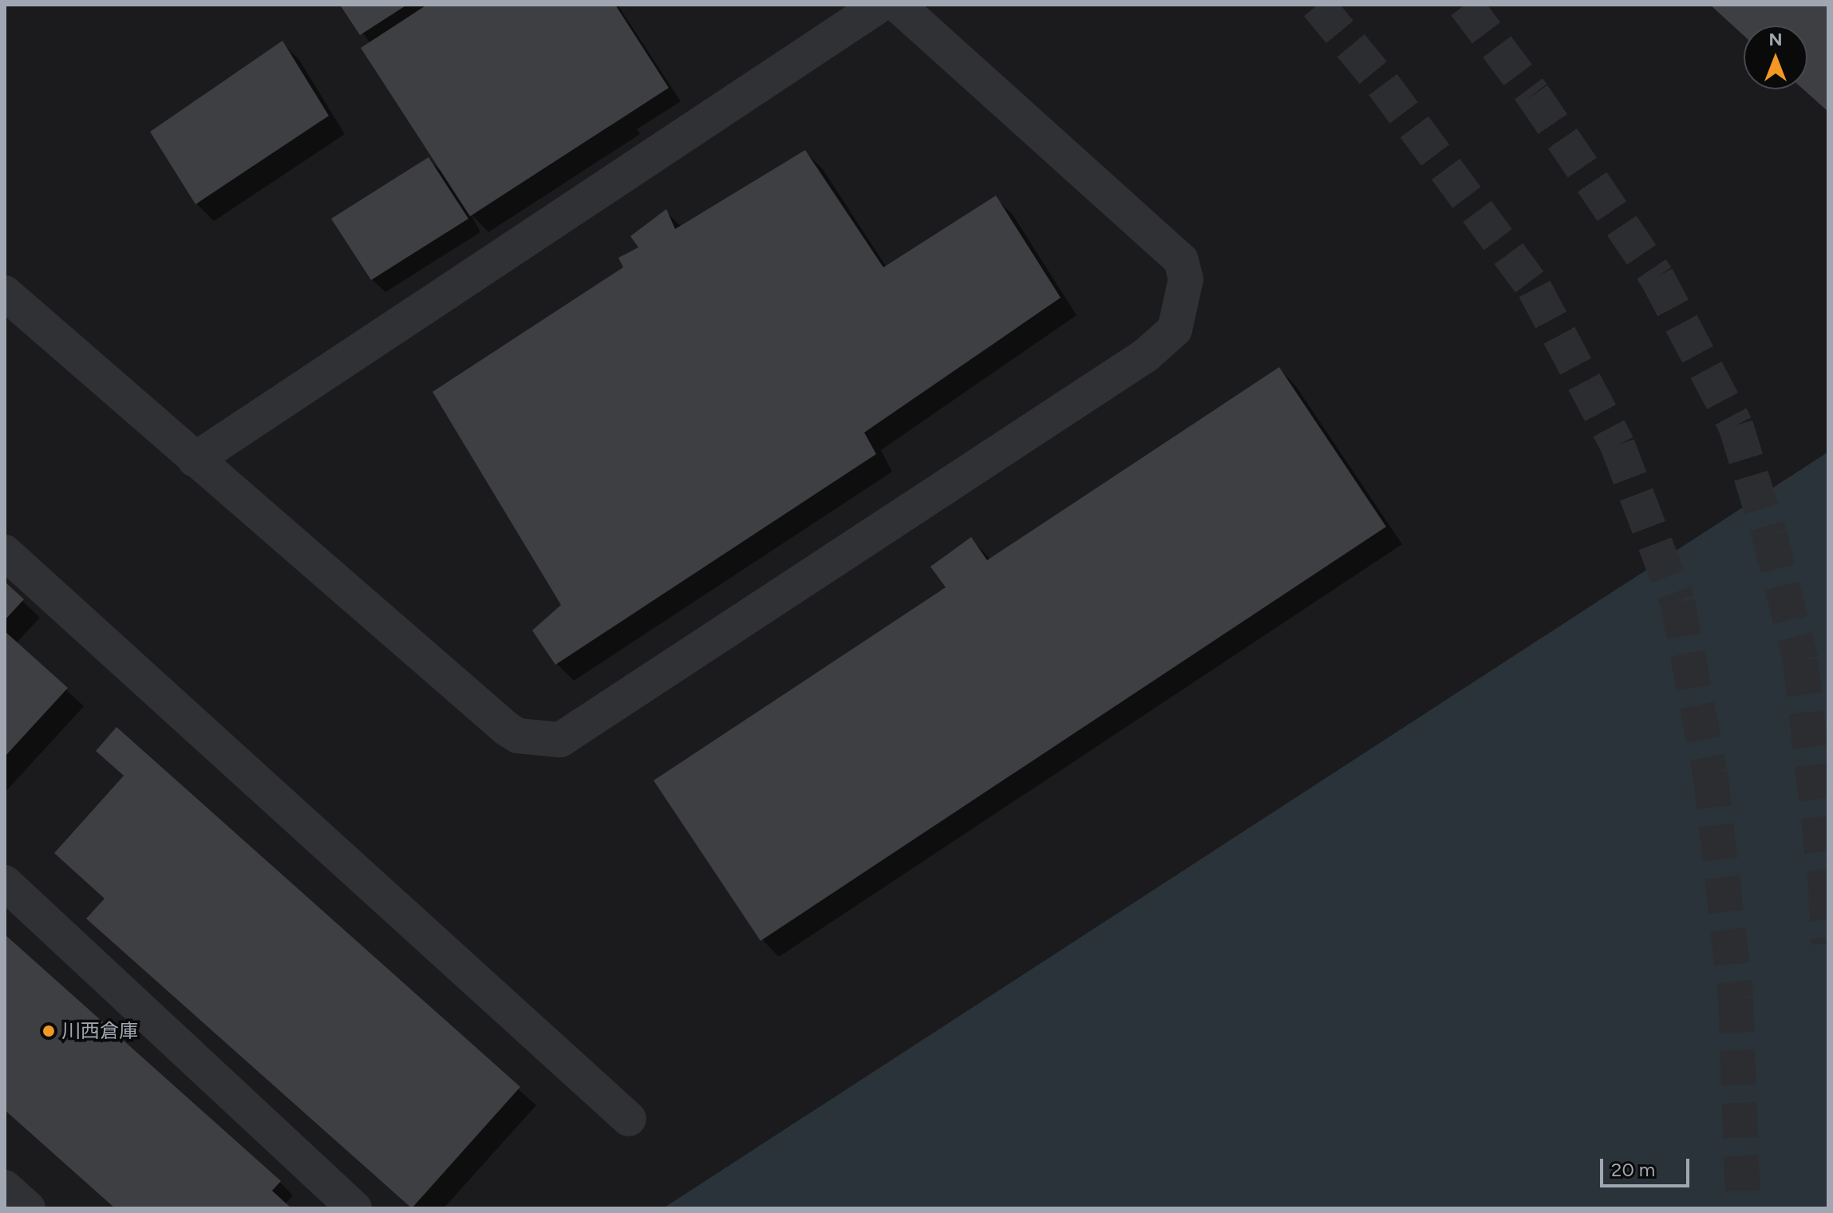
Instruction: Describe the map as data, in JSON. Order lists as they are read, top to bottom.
{
  "places": ["川西倉庫"],
  "scale_bar": "20 m",
  "north": "top"
}
